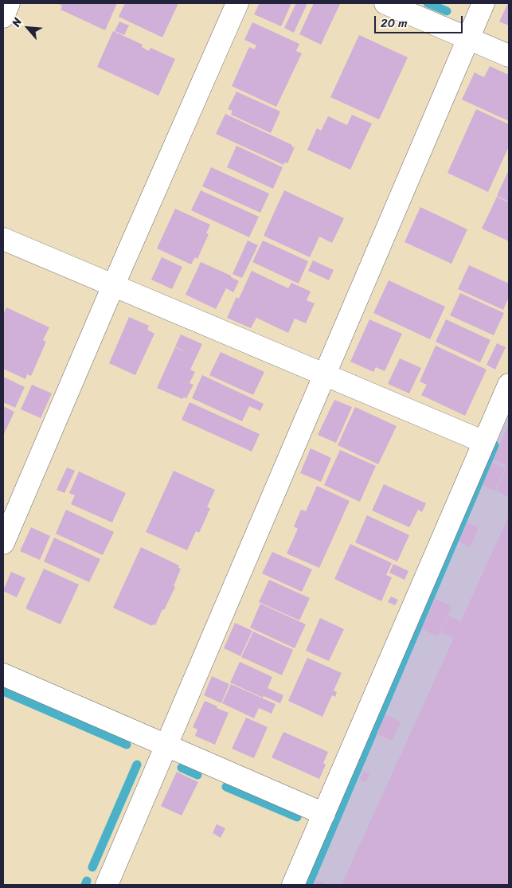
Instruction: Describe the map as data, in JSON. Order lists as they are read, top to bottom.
{
  "scale_bar": "20 m",
  "north": "top left"
}
